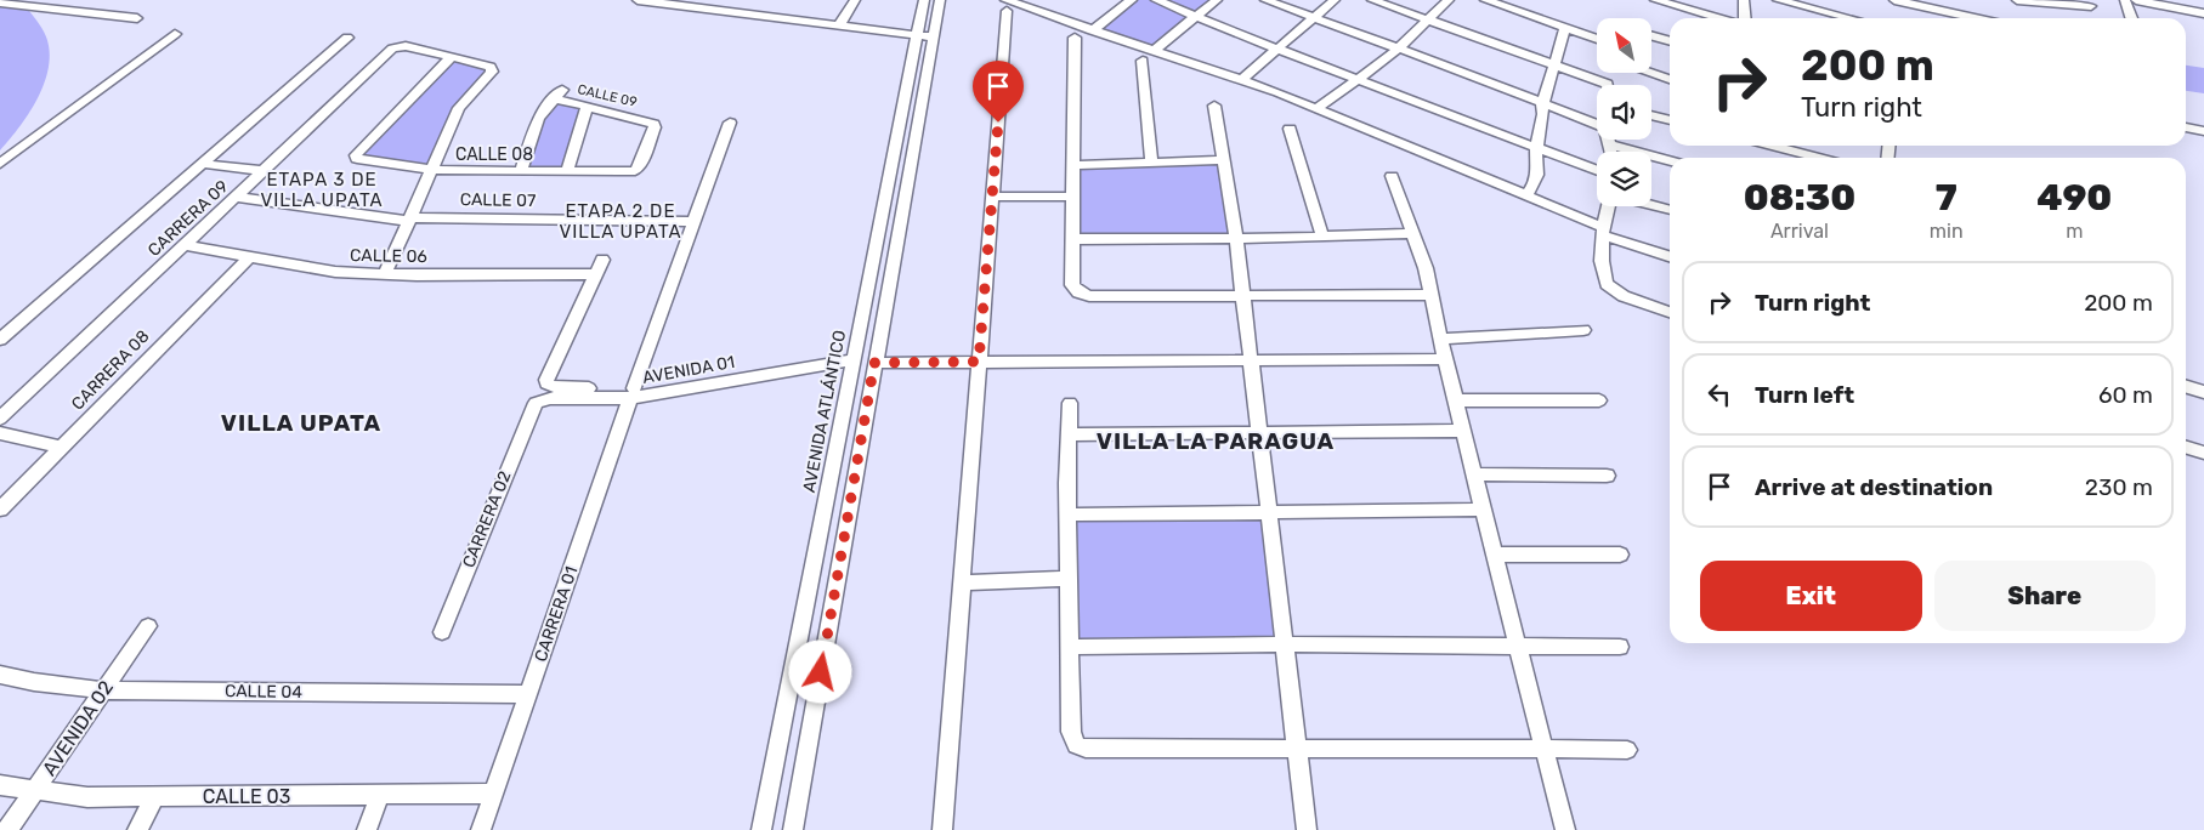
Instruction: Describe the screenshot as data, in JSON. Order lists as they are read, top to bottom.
{
  "streets": {
    "street": [
      "CALLE 09",
      "CALLE 08",
      "CALLE 07",
      "CARRERA 09",
      "CALLE 06",
      "CARRERA 08",
      "AVENIDA 01",
      "AVENIDA ATLÁNTICO",
      "CARRERA 02",
      "CARRERA 01",
      "CALLE 04",
      "AVENIDA 02",
      "CALLE 03"
    ]
  },
  "crossings": [
    ["CALLE 09", "CALLE 08"],
    ["CALLE 08", "CARRERA 09"],
    ["CALLE 07", "CARRERA 09"],
    ["CALLE 07", "CARRERA 01"],
    ["CARRERA 09", "CALLE 06"],
    ["CALLE 06", "CARRERA 08"],
    ["CALLE 06", "AVENIDA 01"],
    ["AVENIDA 01", "AVENIDA ATLÁNTICO"],
    ["AVENIDA 01", "CARRERA 02"],
    ["AVENIDA 01", "CARRERA 01"],
    ["CARRERA 01", "CALLE 04"],
    ["CARRERA 01", "CALLE 03"],
    ["CALLE 04", "AVENIDA 02"],
    ["AVENIDA 02", "CALLE 03"]
  ],
  "districts": [
    "ETAPA 3 DE VILLA UPATA",
    "ETAPA 2 DE VILLA UPATA",
    "VILLA UPATA",
    "VILLA LA PARAGUA"
  ],
  "north": "top left",
  "page": {
    "turn": ["200 m", "Turn right"],
    "eta": [
      "08:30",
      "Arrival",
      "7",
      "min",
      "490",
      "m"
    ],
    "list": [
      {
        "name": "Turn right",
        "value": "200 m"
      },
      {
        "name": "Turn left",
        "value": "60 m"
      },
      {
        "name": "Arrive at destination",
        "value": "230 m"
      }
    ],
    "buttons": ["Exit", "Share"]
  }
}
